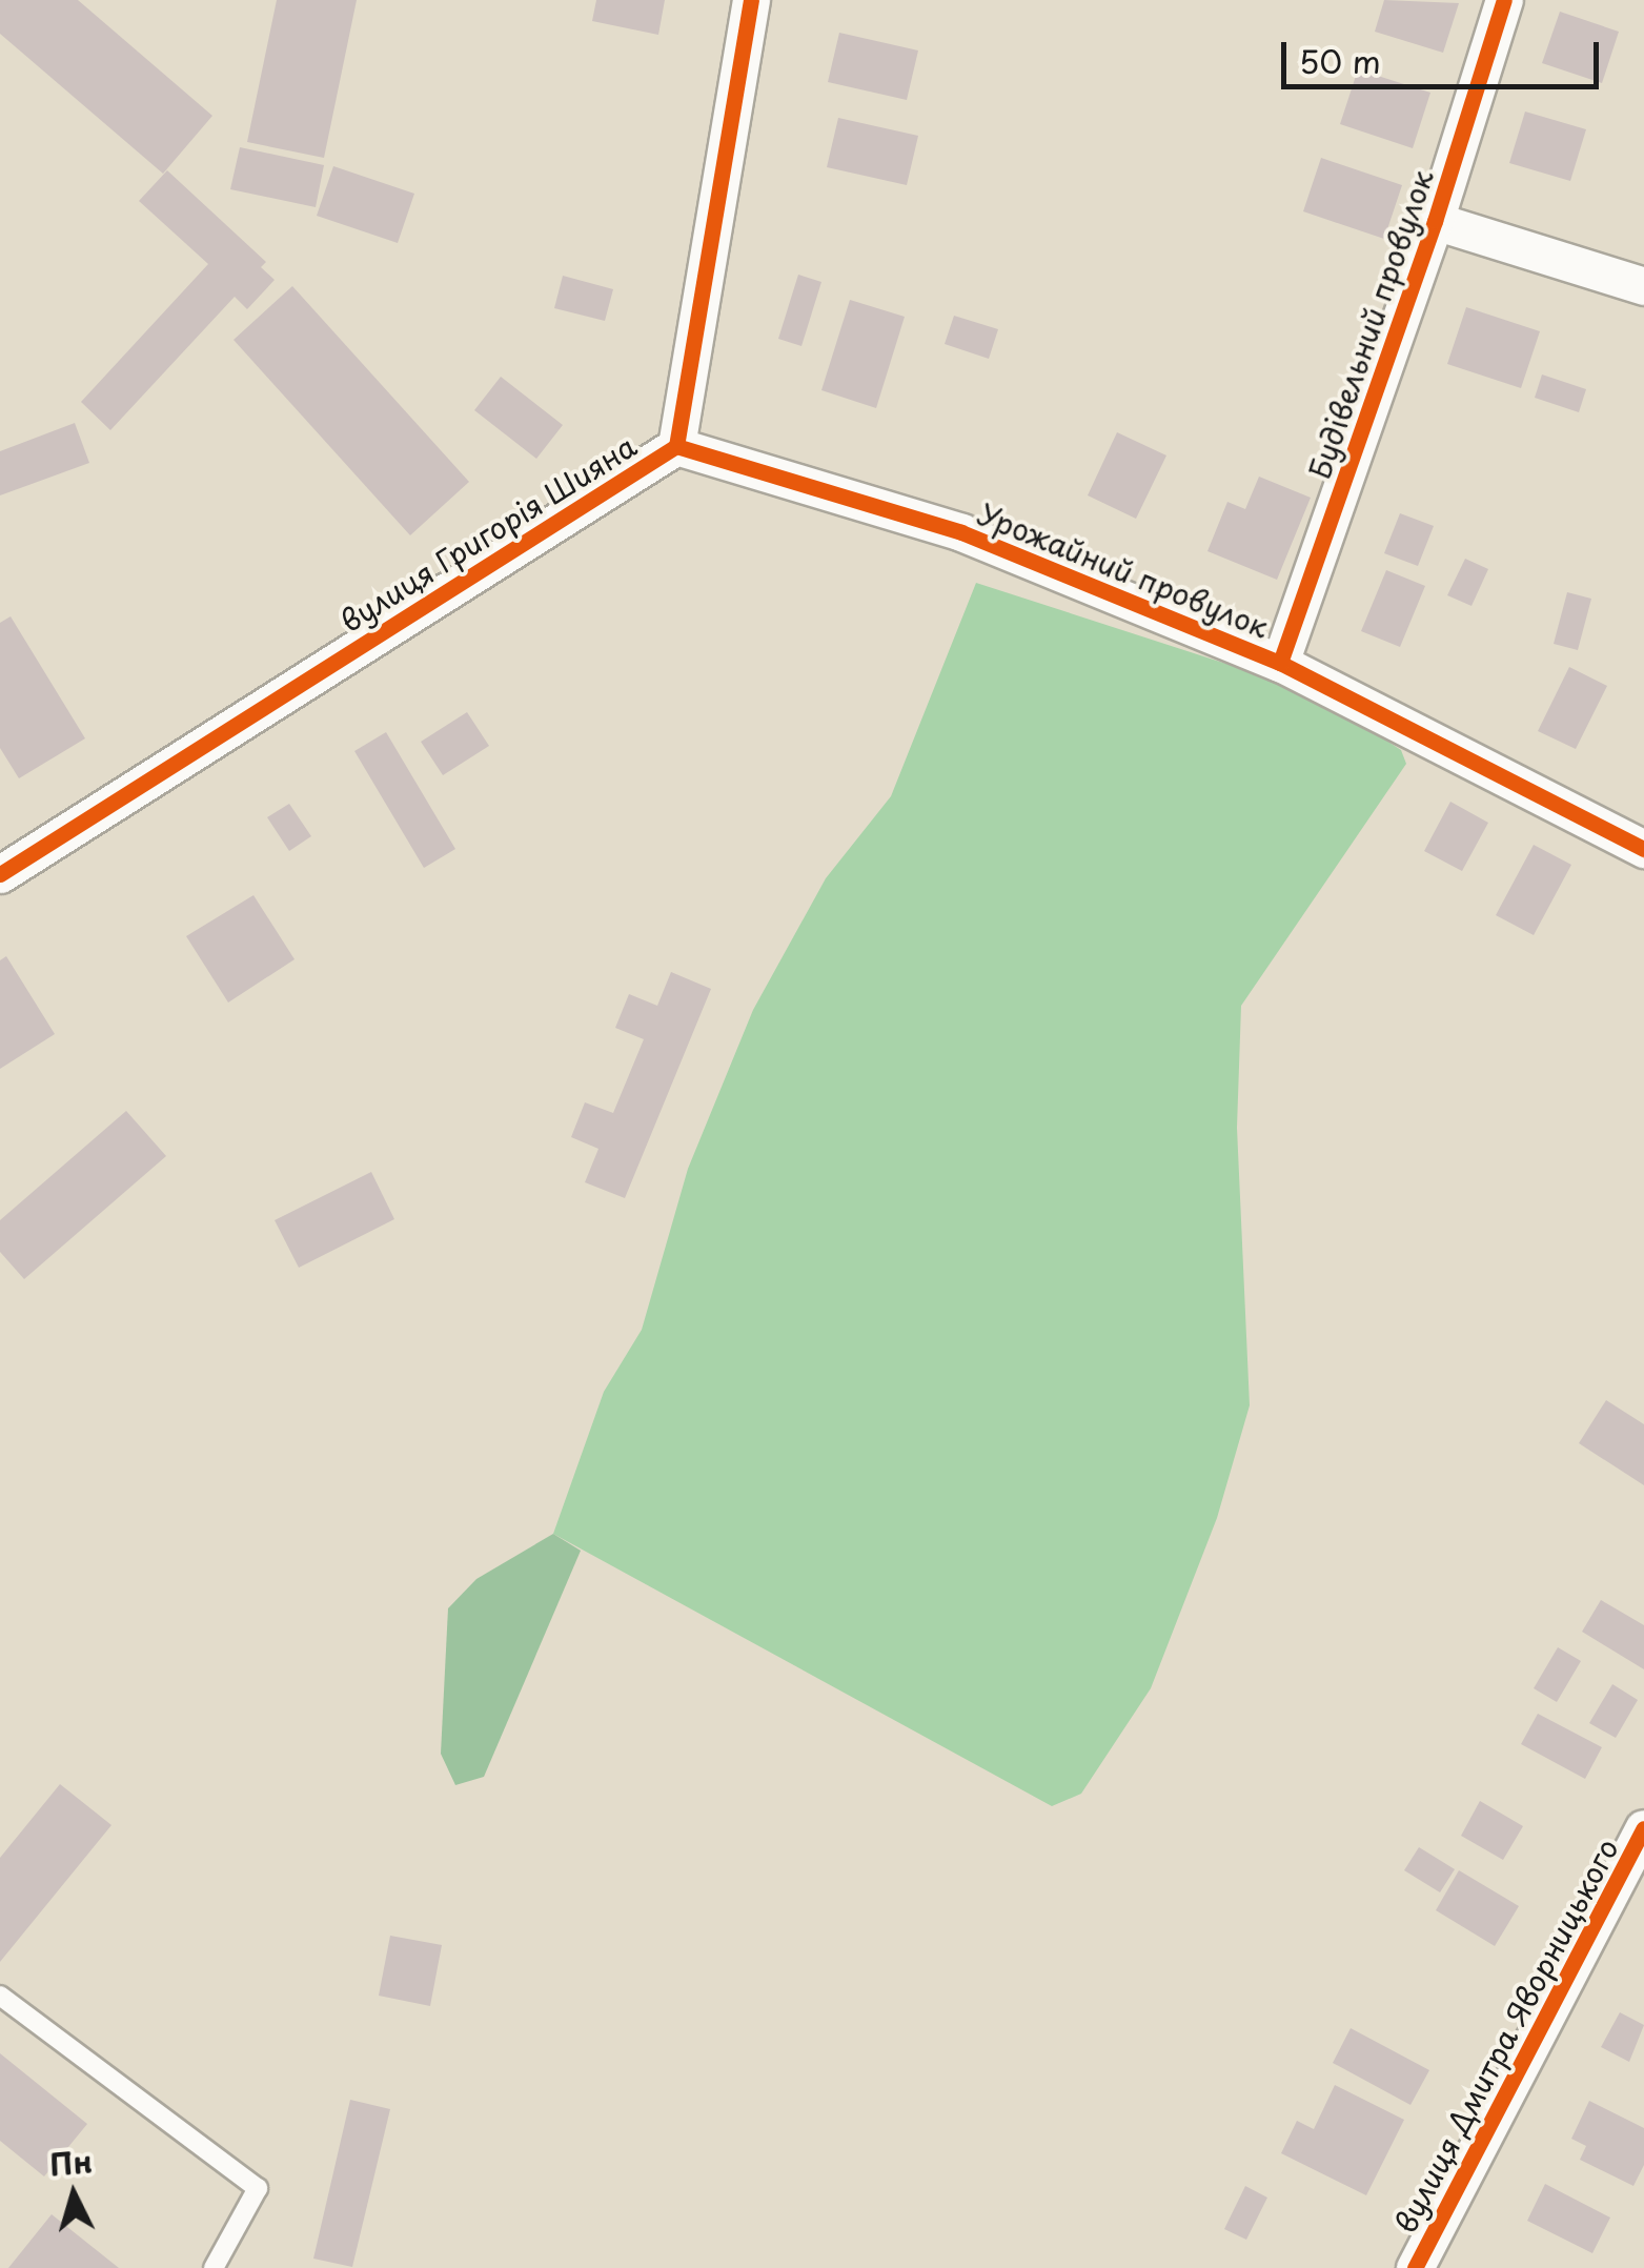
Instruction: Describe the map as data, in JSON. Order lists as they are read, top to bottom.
{
  "streets": {
    "street": [
      "Будівельний провулок",
      "вулиця Григорія Шияна",
      "Урожайний провулок",
      "вулиця Дмитра Яворницького"
    ]
  },
  "crossings": [
    ["Будівельний провулок", "Урожайний провулок"],
    ["вулиця Григорія Шияна", "Урожайний провулок"]
  ],
  "scale_bar": "50 m",
  "north": "top"
}
